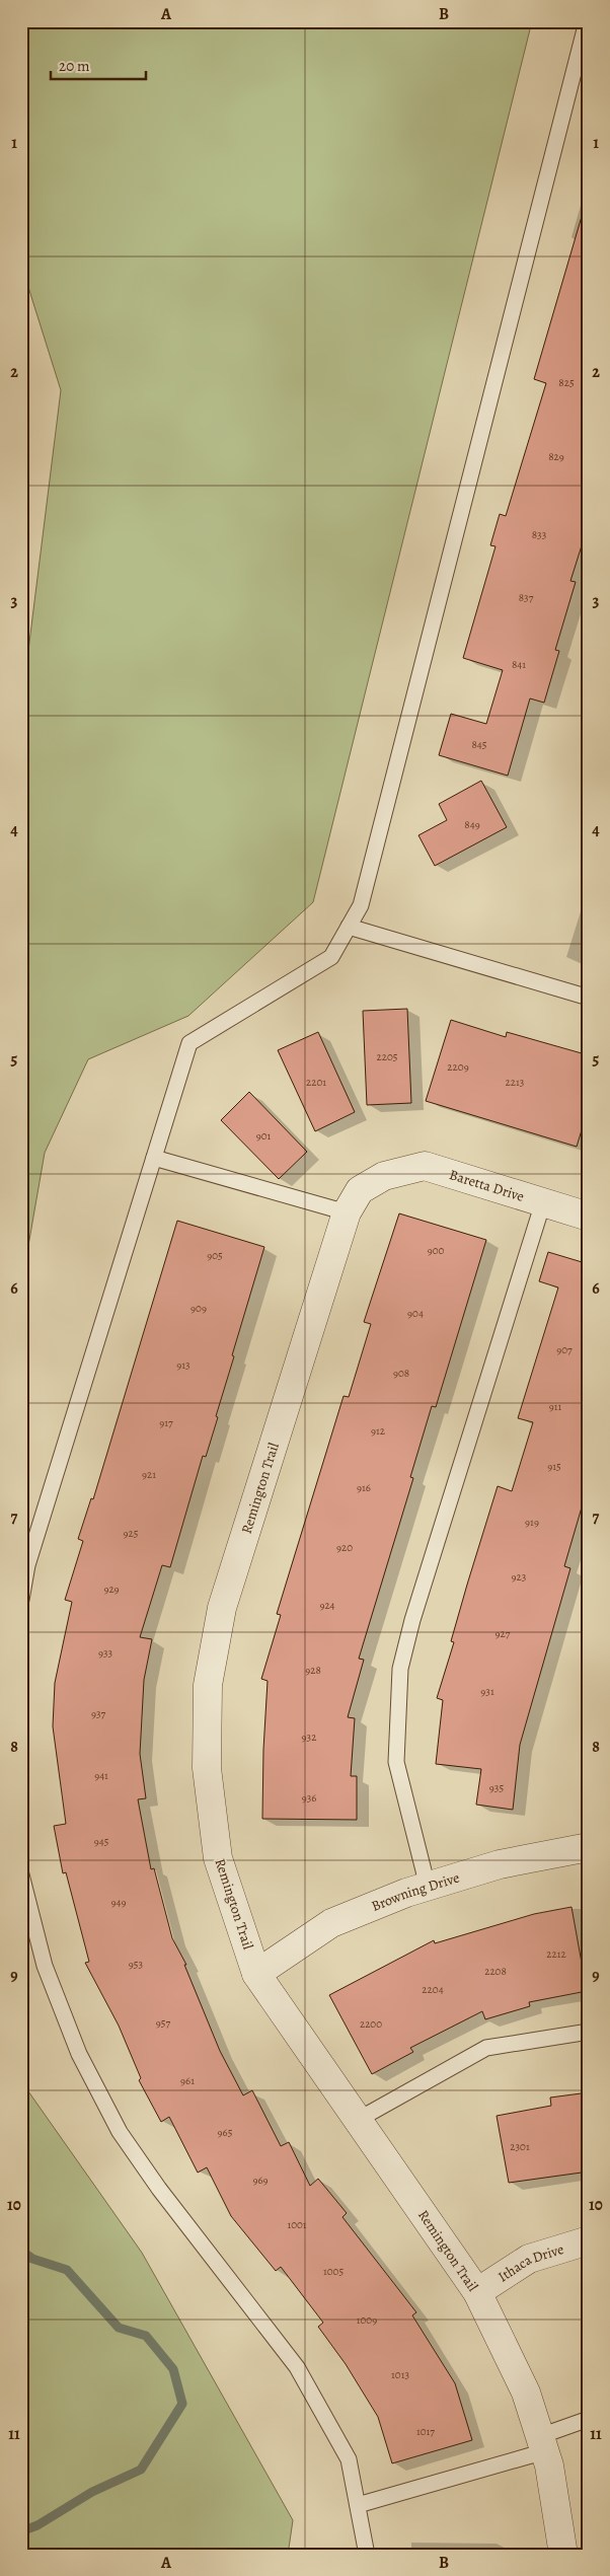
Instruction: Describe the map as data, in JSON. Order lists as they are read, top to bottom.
{
  "streets": {
    "street": [
      "Baretta Drive",
      "Remington Trail",
      "Browning Drive",
      "Ithaca Drive"
    ]
  },
  "crossings": [
    ["Baretta Drive", "Remington Trail"],
    ["Remington Trail", "Browning Drive"],
    ["Remington Trail", "Ithaca Drive"]
  ],
  "house_numbers": [
    "825",
    "829",
    "833",
    "837",
    "841",
    "845",
    "849",
    "2205",
    "2209",
    "2201",
    "2213",
    "901",
    "900",
    "905",
    "909",
    "904",
    "907",
    "913",
    "908",
    "911",
    "917",
    "912",
    "915",
    "921",
    "916",
    "919",
    "925",
    "920",
    "923",
    "929",
    "924",
    "927",
    "933",
    "928",
    "931",
    "937",
    "932",
    "941",
    "935",
    "936",
    "945",
    "949",
    "2212",
    "953",
    "2208",
    "2204",
    "957",
    "2200",
    "961",
    "965",
    "2301",
    "969",
    "1001",
    "1005",
    "1009",
    "1013",
    "1017"
  ],
  "scale_bar": "20 m",
  "grid": {
    "columns": ["A", "B"],
    "rows": [
      "1",
      "2",
      "3",
      "4",
      "5",
      "6",
      "7",
      "8",
      "9",
      "10",
      "11"
    ]
  }
}
